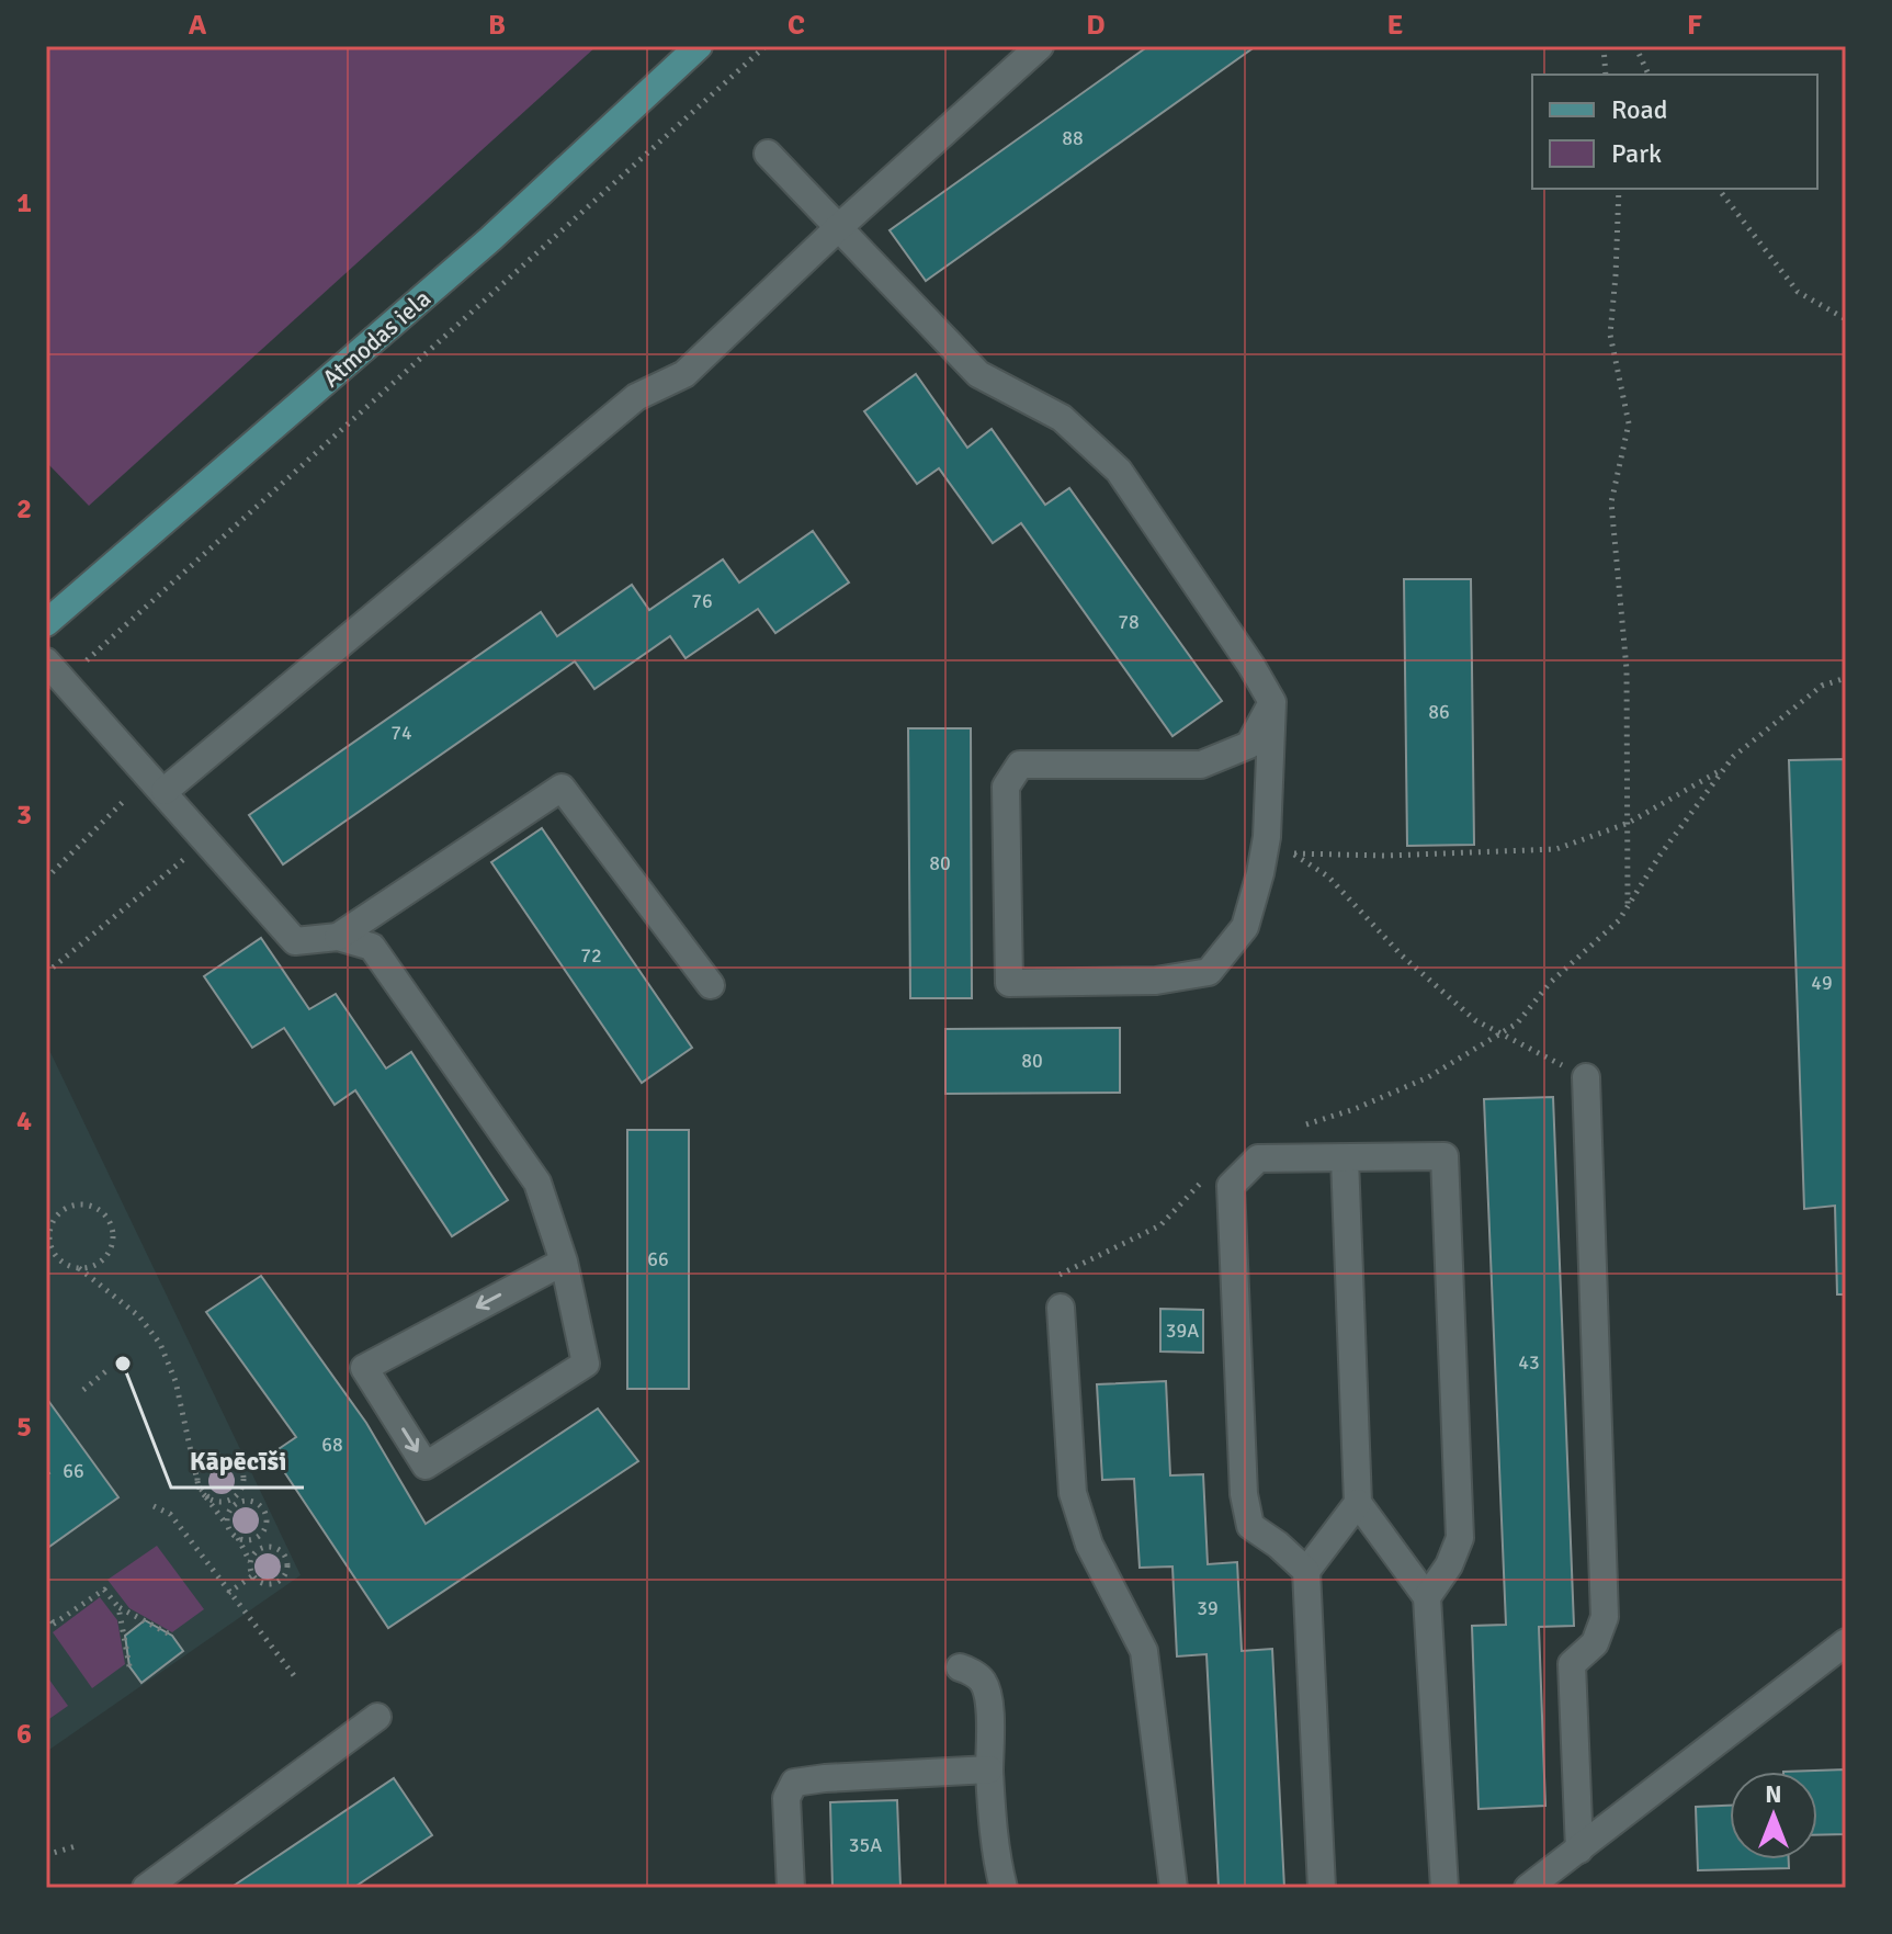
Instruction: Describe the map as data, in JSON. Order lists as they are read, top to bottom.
{
  "streets": {
    "main road": ["Atmodas iela"]
  },
  "places": ["Kāpēcīši"],
  "house_numbers": [
    "88",
    "76",
    "78",
    "86",
    "74",
    "80",
    "72",
    "49",
    "80",
    "66",
    "39A",
    "43",
    "68",
    "66",
    "39",
    "35A"
  ],
  "legend": ["Road", "Park"],
  "north": "top",
  "grid": {
    "columns": [
      "A",
      "B",
      "C",
      "D",
      "E",
      "F"
    ],
    "rows": [
      "1",
      "2",
      "3",
      "4",
      "5",
      "6"
    ]
  }
}
